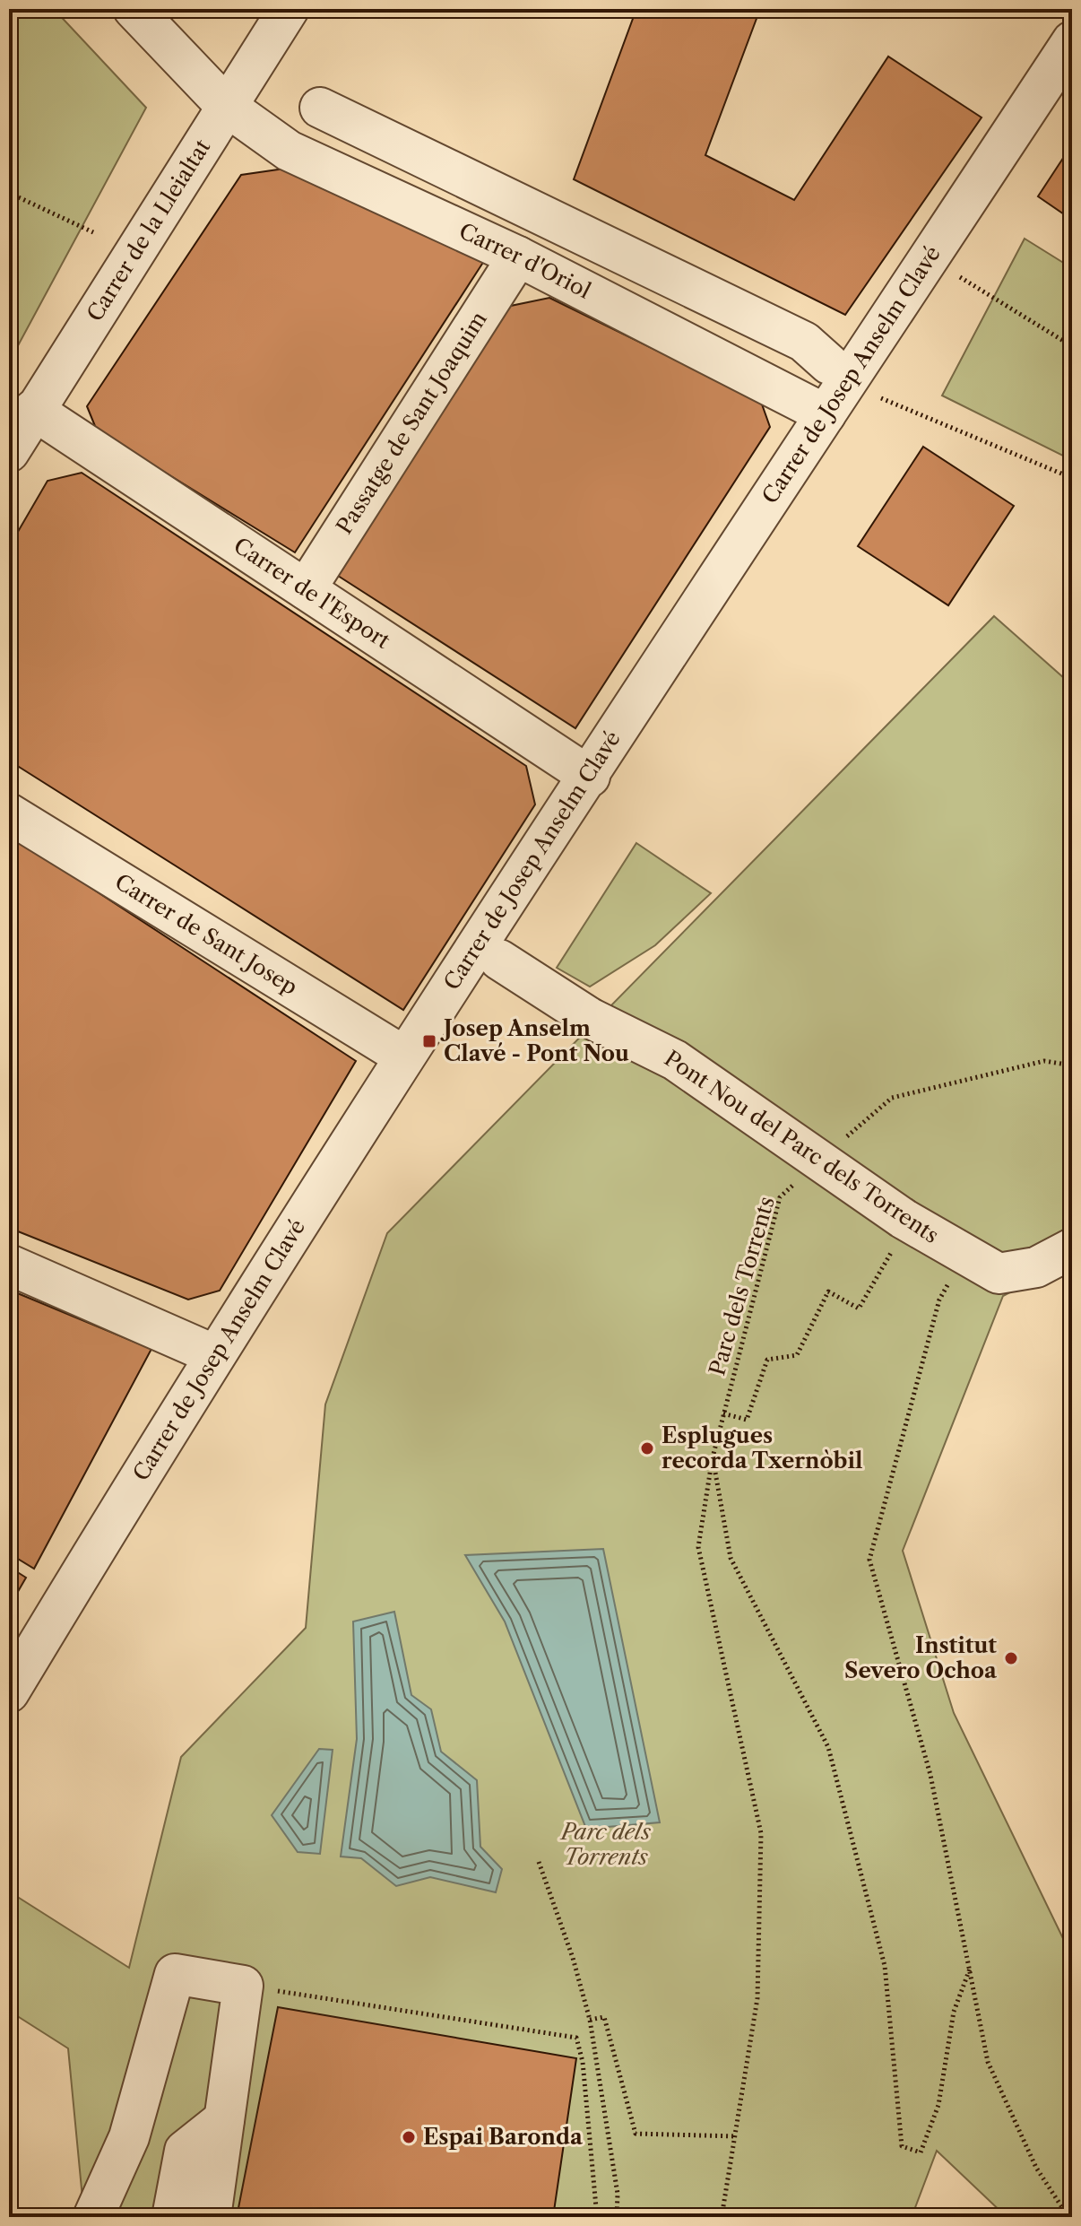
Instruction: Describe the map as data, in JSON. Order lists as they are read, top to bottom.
{
  "streets": {
    "street": [
      "Carrer de la Lleialtat",
      "Carrer d'Oriol",
      "Carrer de Josep Anselm Clavé",
      "Passatge de Sant Joaquim",
      "Carrer de l'Esport",
      "Carrer de Sant Josep",
      "Pont Nou del Parc dels Torrents"
    ],
    "path": ["Parc dels Torrents"]
  },
  "crossings": [
    ["Carrer de la Lleialtat", "Carrer d'Oriol"],
    ["Carrer de la Lleialtat", "Carrer de l'Esport"],
    ["Carrer d'Oriol", "Carrer de Josep Anselm Clavé"],
    ["Carrer d'Oriol", "Passatge de Sant Joaquim"],
    ["Carrer de Josep Anselm Clavé", "Carrer de l'Esport"],
    ["Carrer de Josep Anselm Clavé", "Carrer de Sant Josep"],
    ["Passatge de Sant Joaquim", "Carrer de l'Esport"]
  ],
  "parks": ["Parc dels Torrents"],
  "places": {
    "transit": ["Josep Anselm Clavé - Pont Nou"],
    "other": ["Esplugues recorda Txernòbil", "Institut Severo Ochoa", "Espai Baronda"]
  }
}
